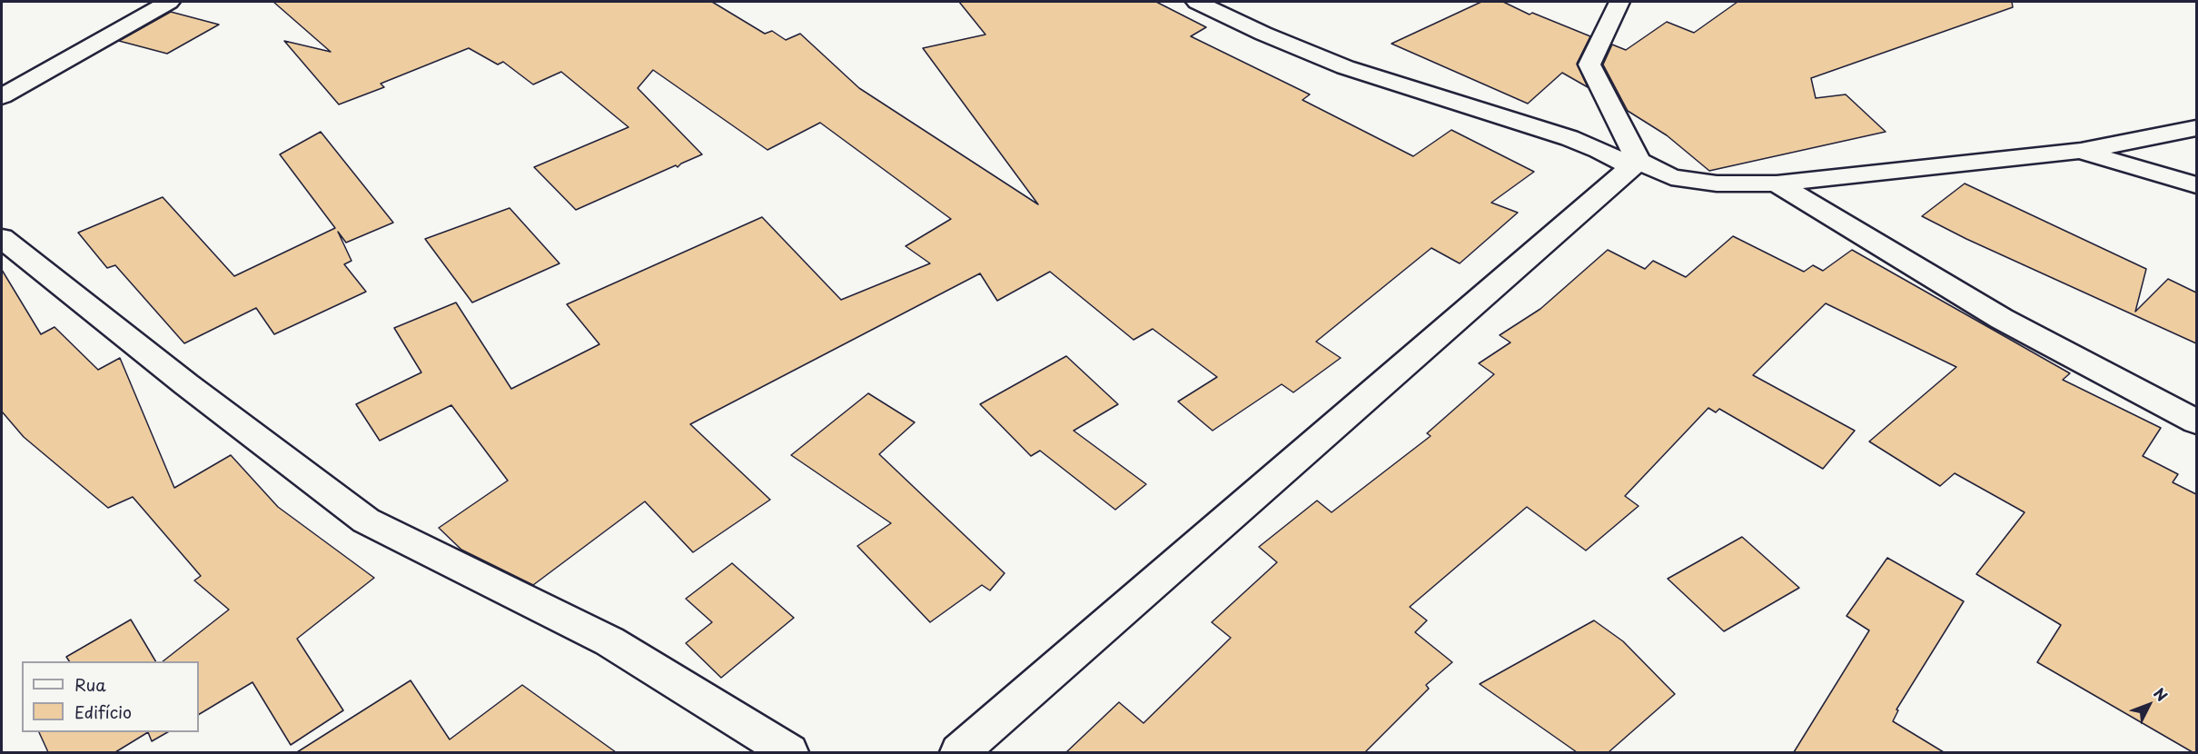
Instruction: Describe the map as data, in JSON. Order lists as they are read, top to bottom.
{
  "legend": ["Rua", "Edifício"],
  "north": "top right"
}
